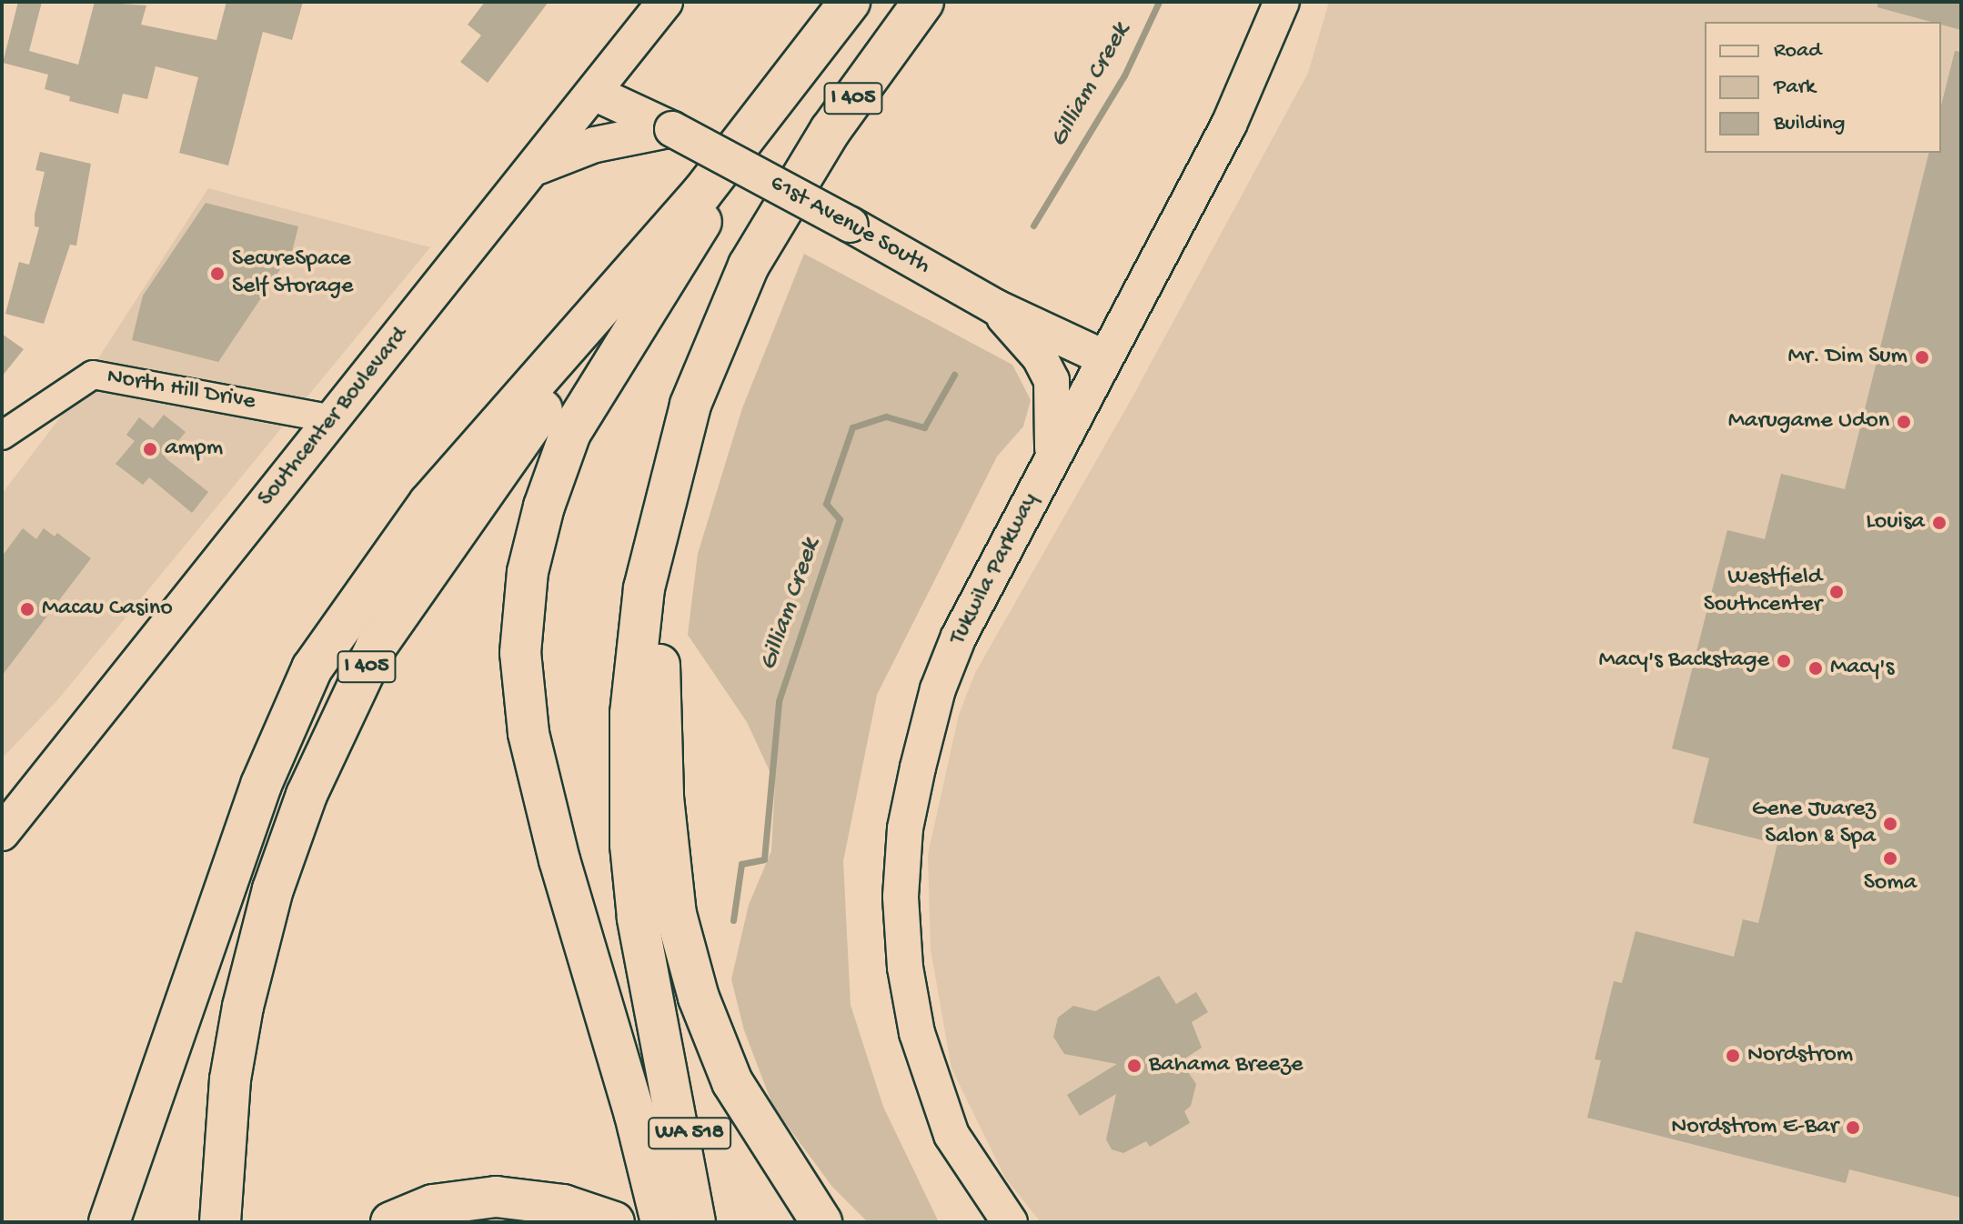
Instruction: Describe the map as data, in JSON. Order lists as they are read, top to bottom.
{
  "streets": {
    "highway": ["I 405", "WA 518"],
    "main road": ["61st Avenue South", "Southcenter Boulevard", "Tukwila Parkway"],
    "street": ["North Hill Drive"]
  },
  "crossings": [
    ["I 405", "WA 518"],
    ["61st Avenue South", "Southcenter Boulevard"],
    ["61st Avenue South", "Tukwila Parkway"],
    ["North Hill Drive", "Southcenter Boulevard"]
  ],
  "water": ["Gilliam Creek"],
  "places": [
    "SecureSpace Self Storage",
    "Mr. Dim Sum",
    "Marugame Udon",
    "ampm",
    "Louisa",
    "Westfield Southcenter",
    "Macau Casino",
    "Macy's Backstage",
    "Macy's",
    "Gene Juarez Salon & Spa",
    "Soma",
    "Nordstrom",
    "Bahama Breeze",
    "Nordstrom E-Bar"
  ],
  "legend": ["Road", "Park", "Building"]
}
